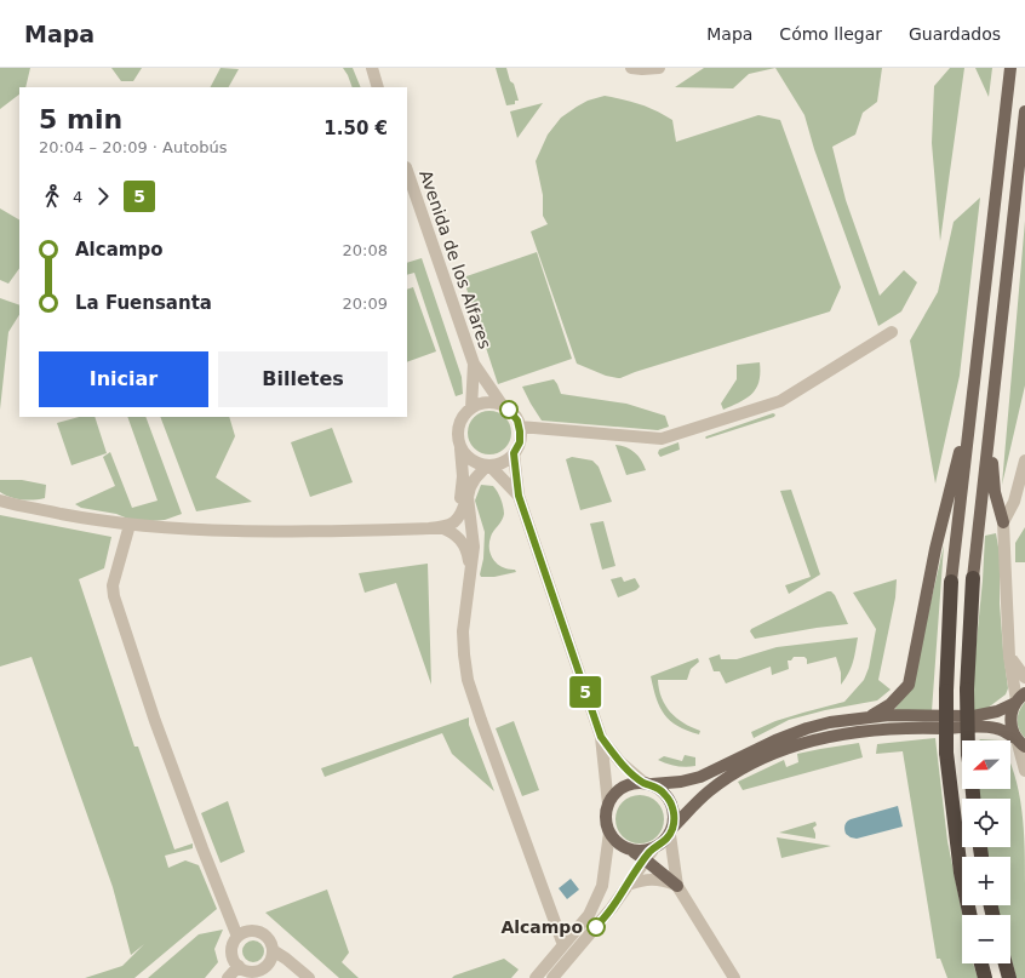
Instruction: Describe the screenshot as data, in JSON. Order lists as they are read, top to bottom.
{
  "streets": {
    "street": ["Avenida de los Alfares"]
  },
  "places": ["Alcampo"],
  "lines": ["bus line 5"],
  "north": "left",
  "page": {
    "header": "Mapa",
    "nav": ["Mapa", "Cómo llegar", "Guardados"],
    "on_map": "5",
    "heading": ["5 min", "20:04 – 20:09 · Autobús", "1.50 €"],
    "legs": ["4", "5"],
    "list": [
      {
        "name": "Alcampo",
        "value": "20:08"
      },
      {
        "name": "La Fuensanta",
        "value": "20:09"
      }
    ],
    "buttons": ["Iniciar", "Billetes"],
    "map_buttons": ["+", "−"]
  }
}
